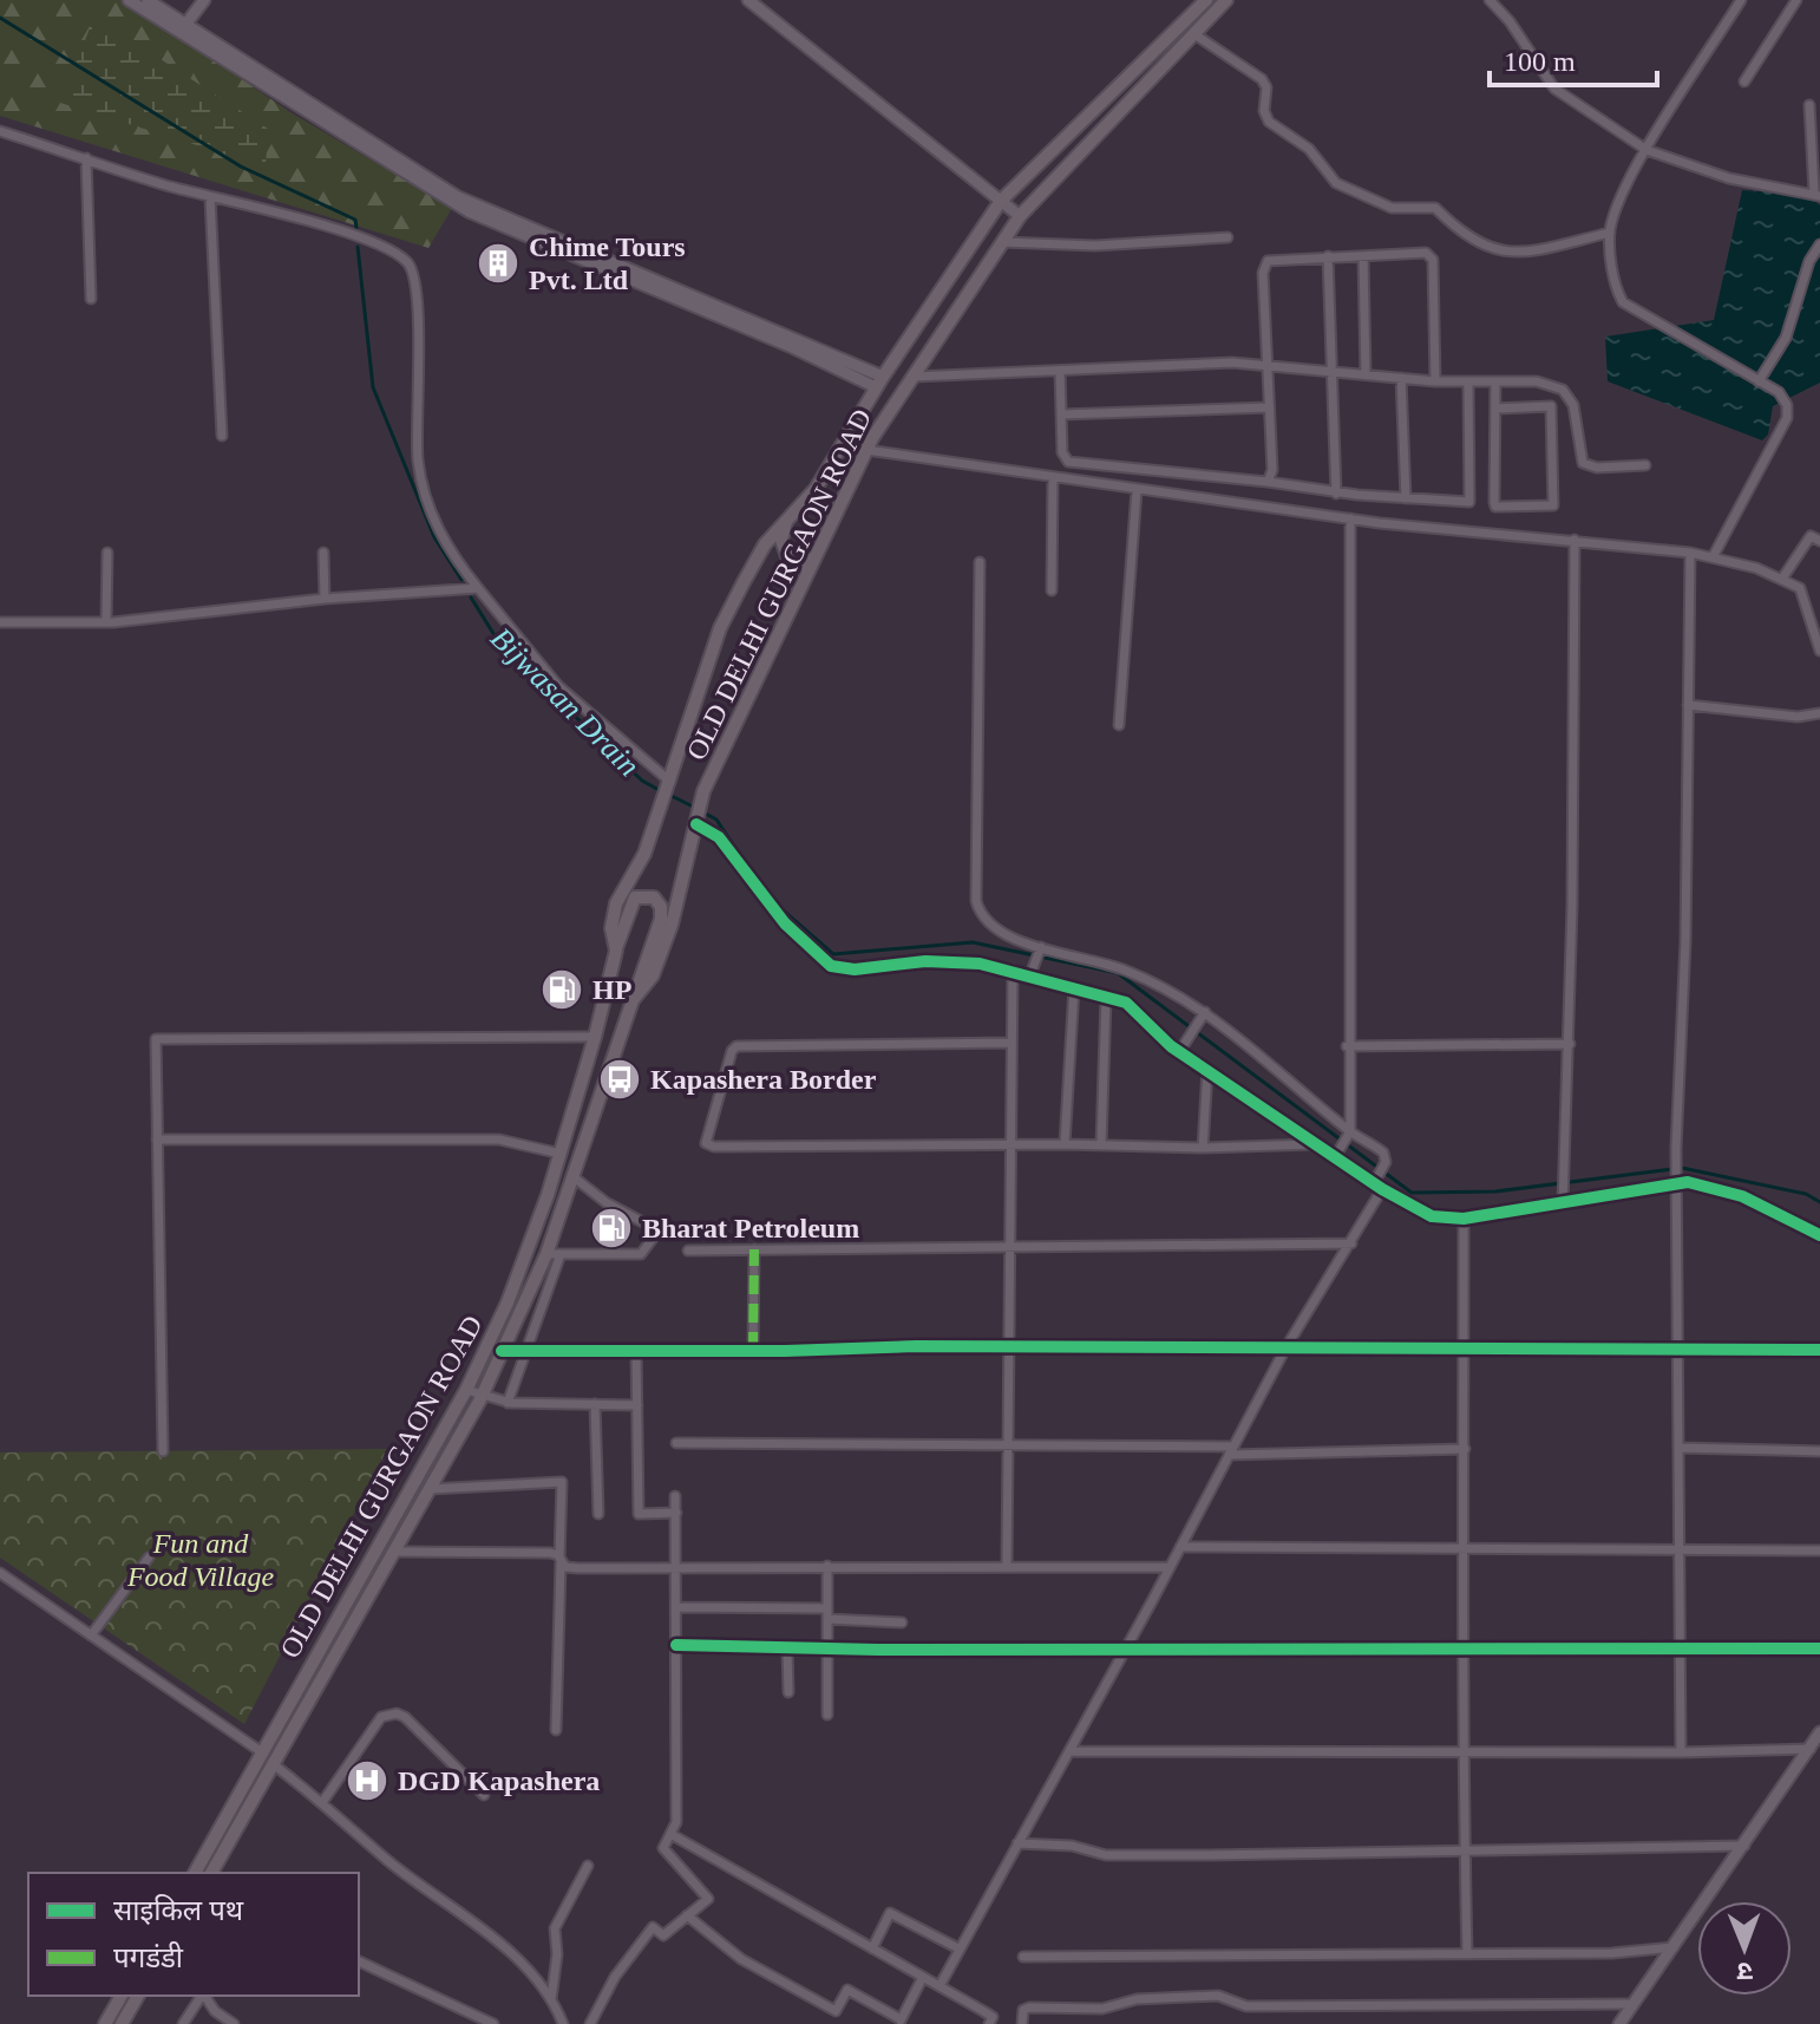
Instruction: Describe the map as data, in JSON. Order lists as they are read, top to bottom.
{
  "streets": {
    "main road": ["OLD DELHI GURGAON ROAD"]
  },
  "water": ["Bijwasan Drain"],
  "parks": ["Fun and Food Village"],
  "places": {
    "building": ["Chime Tours Pvt. Ltd"],
    "fuel station": ["HP", "Bharat Petroleum"],
    "bus stop": ["Kapashera Border"],
    "hospital": ["DGD Kapashera"]
  },
  "legend": ["साइकिल पथ", "पगडंडी"],
  "scale_bar": "100 m",
  "north": "bottom"
}
